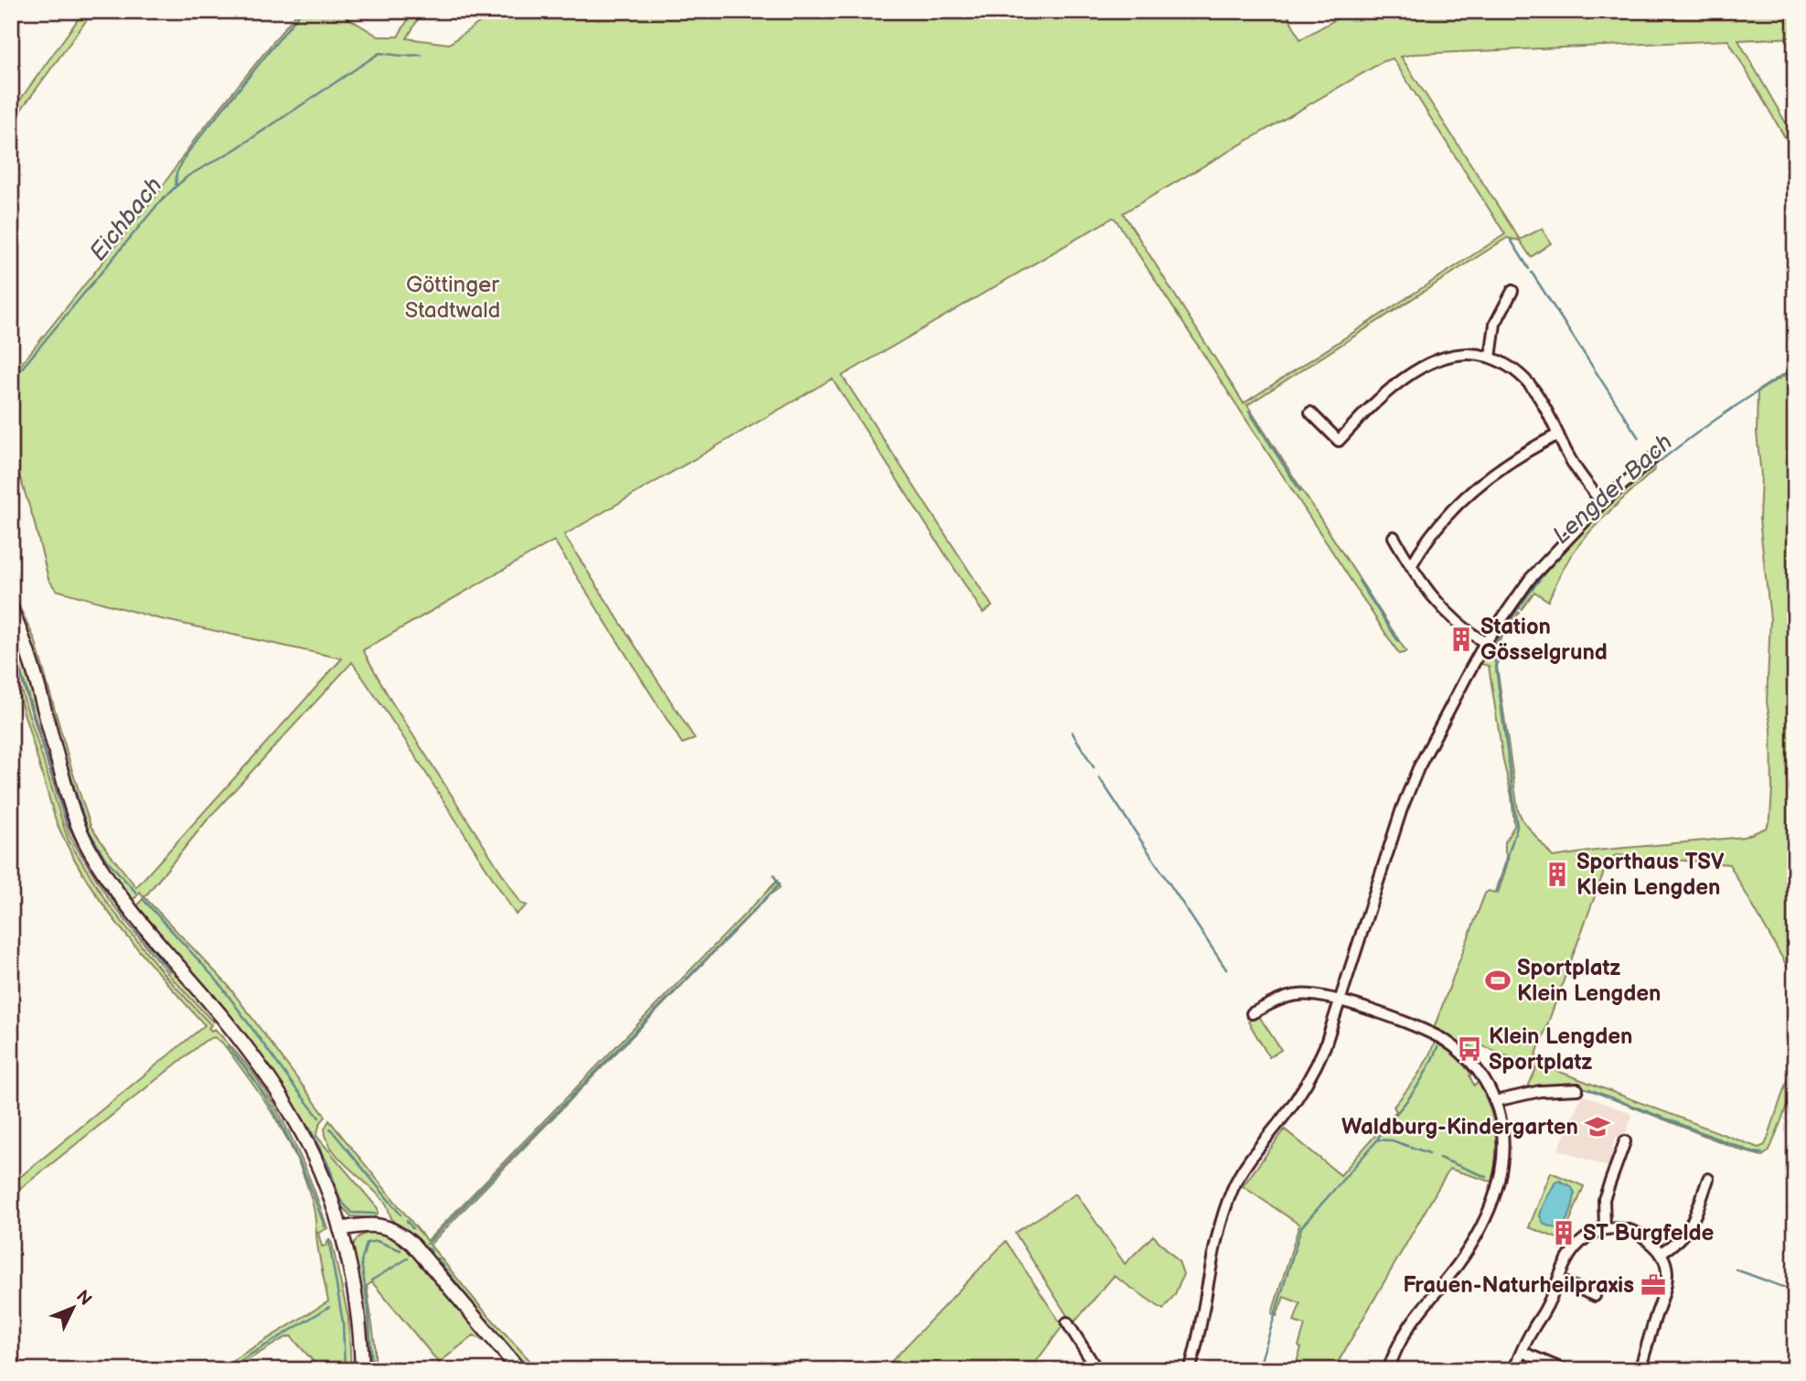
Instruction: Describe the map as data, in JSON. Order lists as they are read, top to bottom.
{
  "water": ["Eichbach", "Lengder Bach"],
  "parks": ["Göttinger Stadtwald"],
  "places": {
    "building": ["Station Gösselgrund", "Sporthaus TSV Klein Lengden", "ST Burgfelde"],
    "sports": ["Sportplatz Klein Lengden"],
    "bus stop": ["Klein Lengden Sportplatz"],
    "school or university": ["Waldburg-Kindergarten"],
    "office": ["Frauen-Naturheilpraxis"]
  },
  "north": "top right"
}
